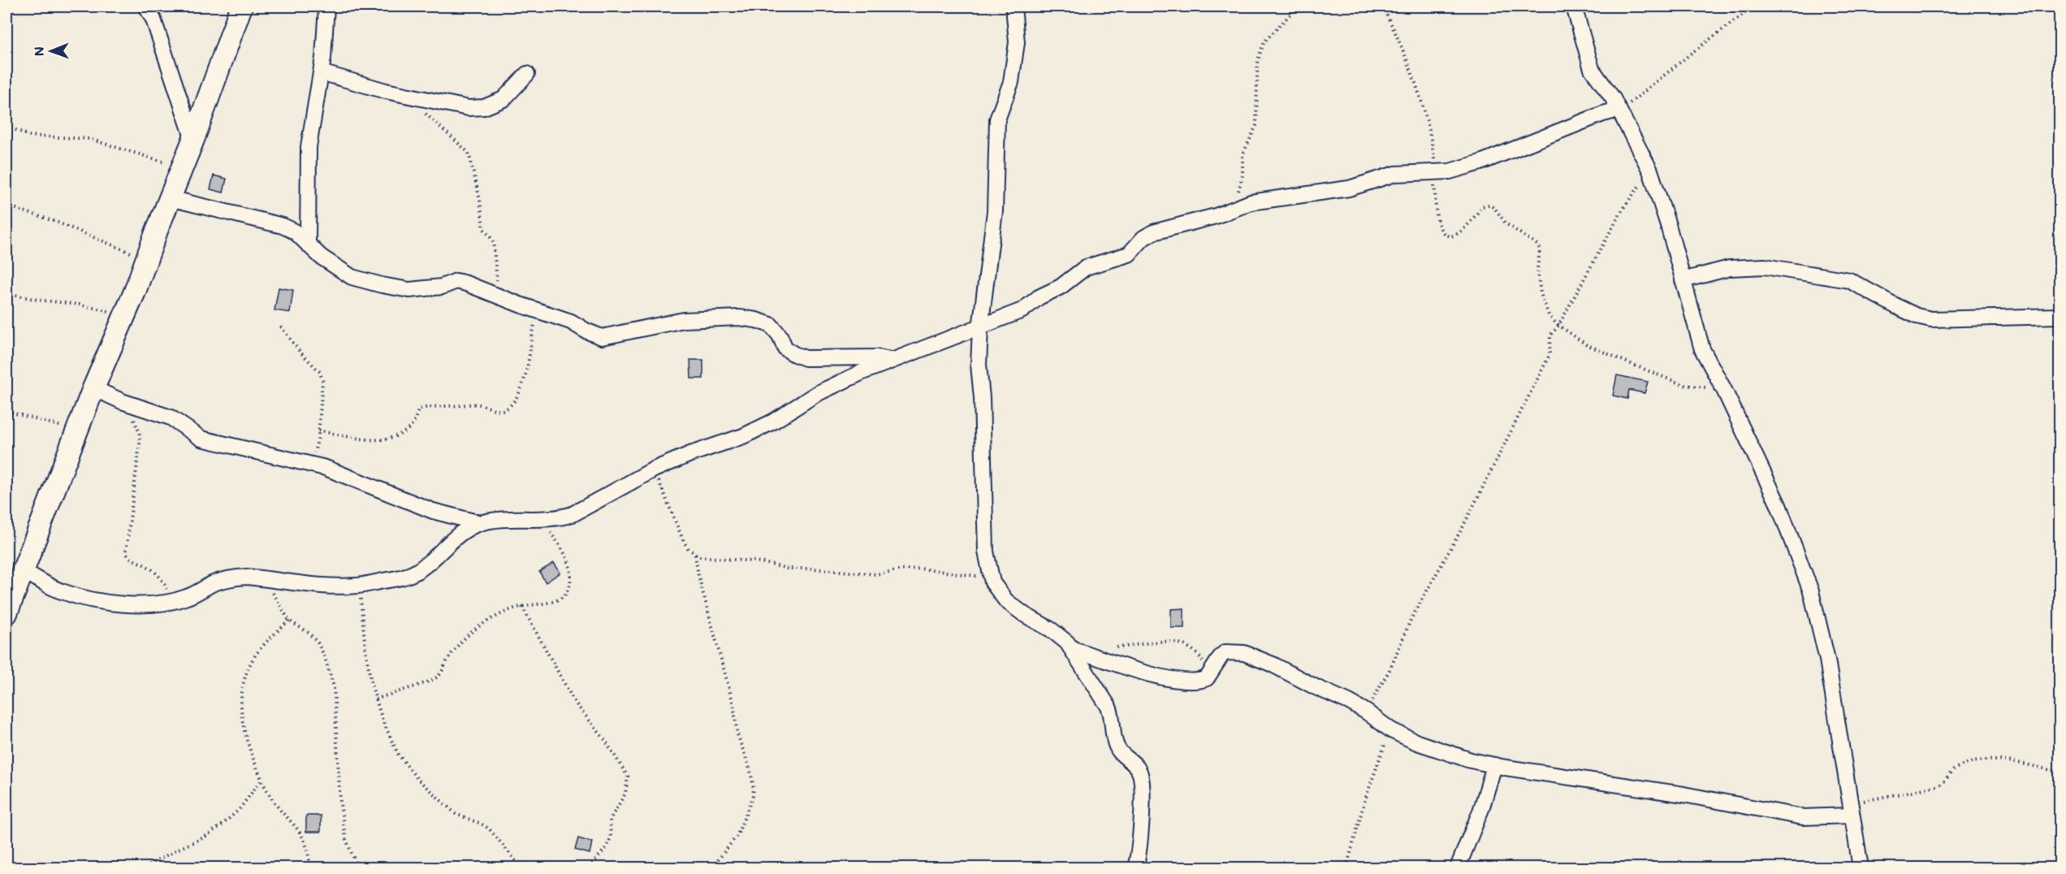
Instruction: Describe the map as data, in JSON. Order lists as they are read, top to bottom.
{
  "north": "left"
}
